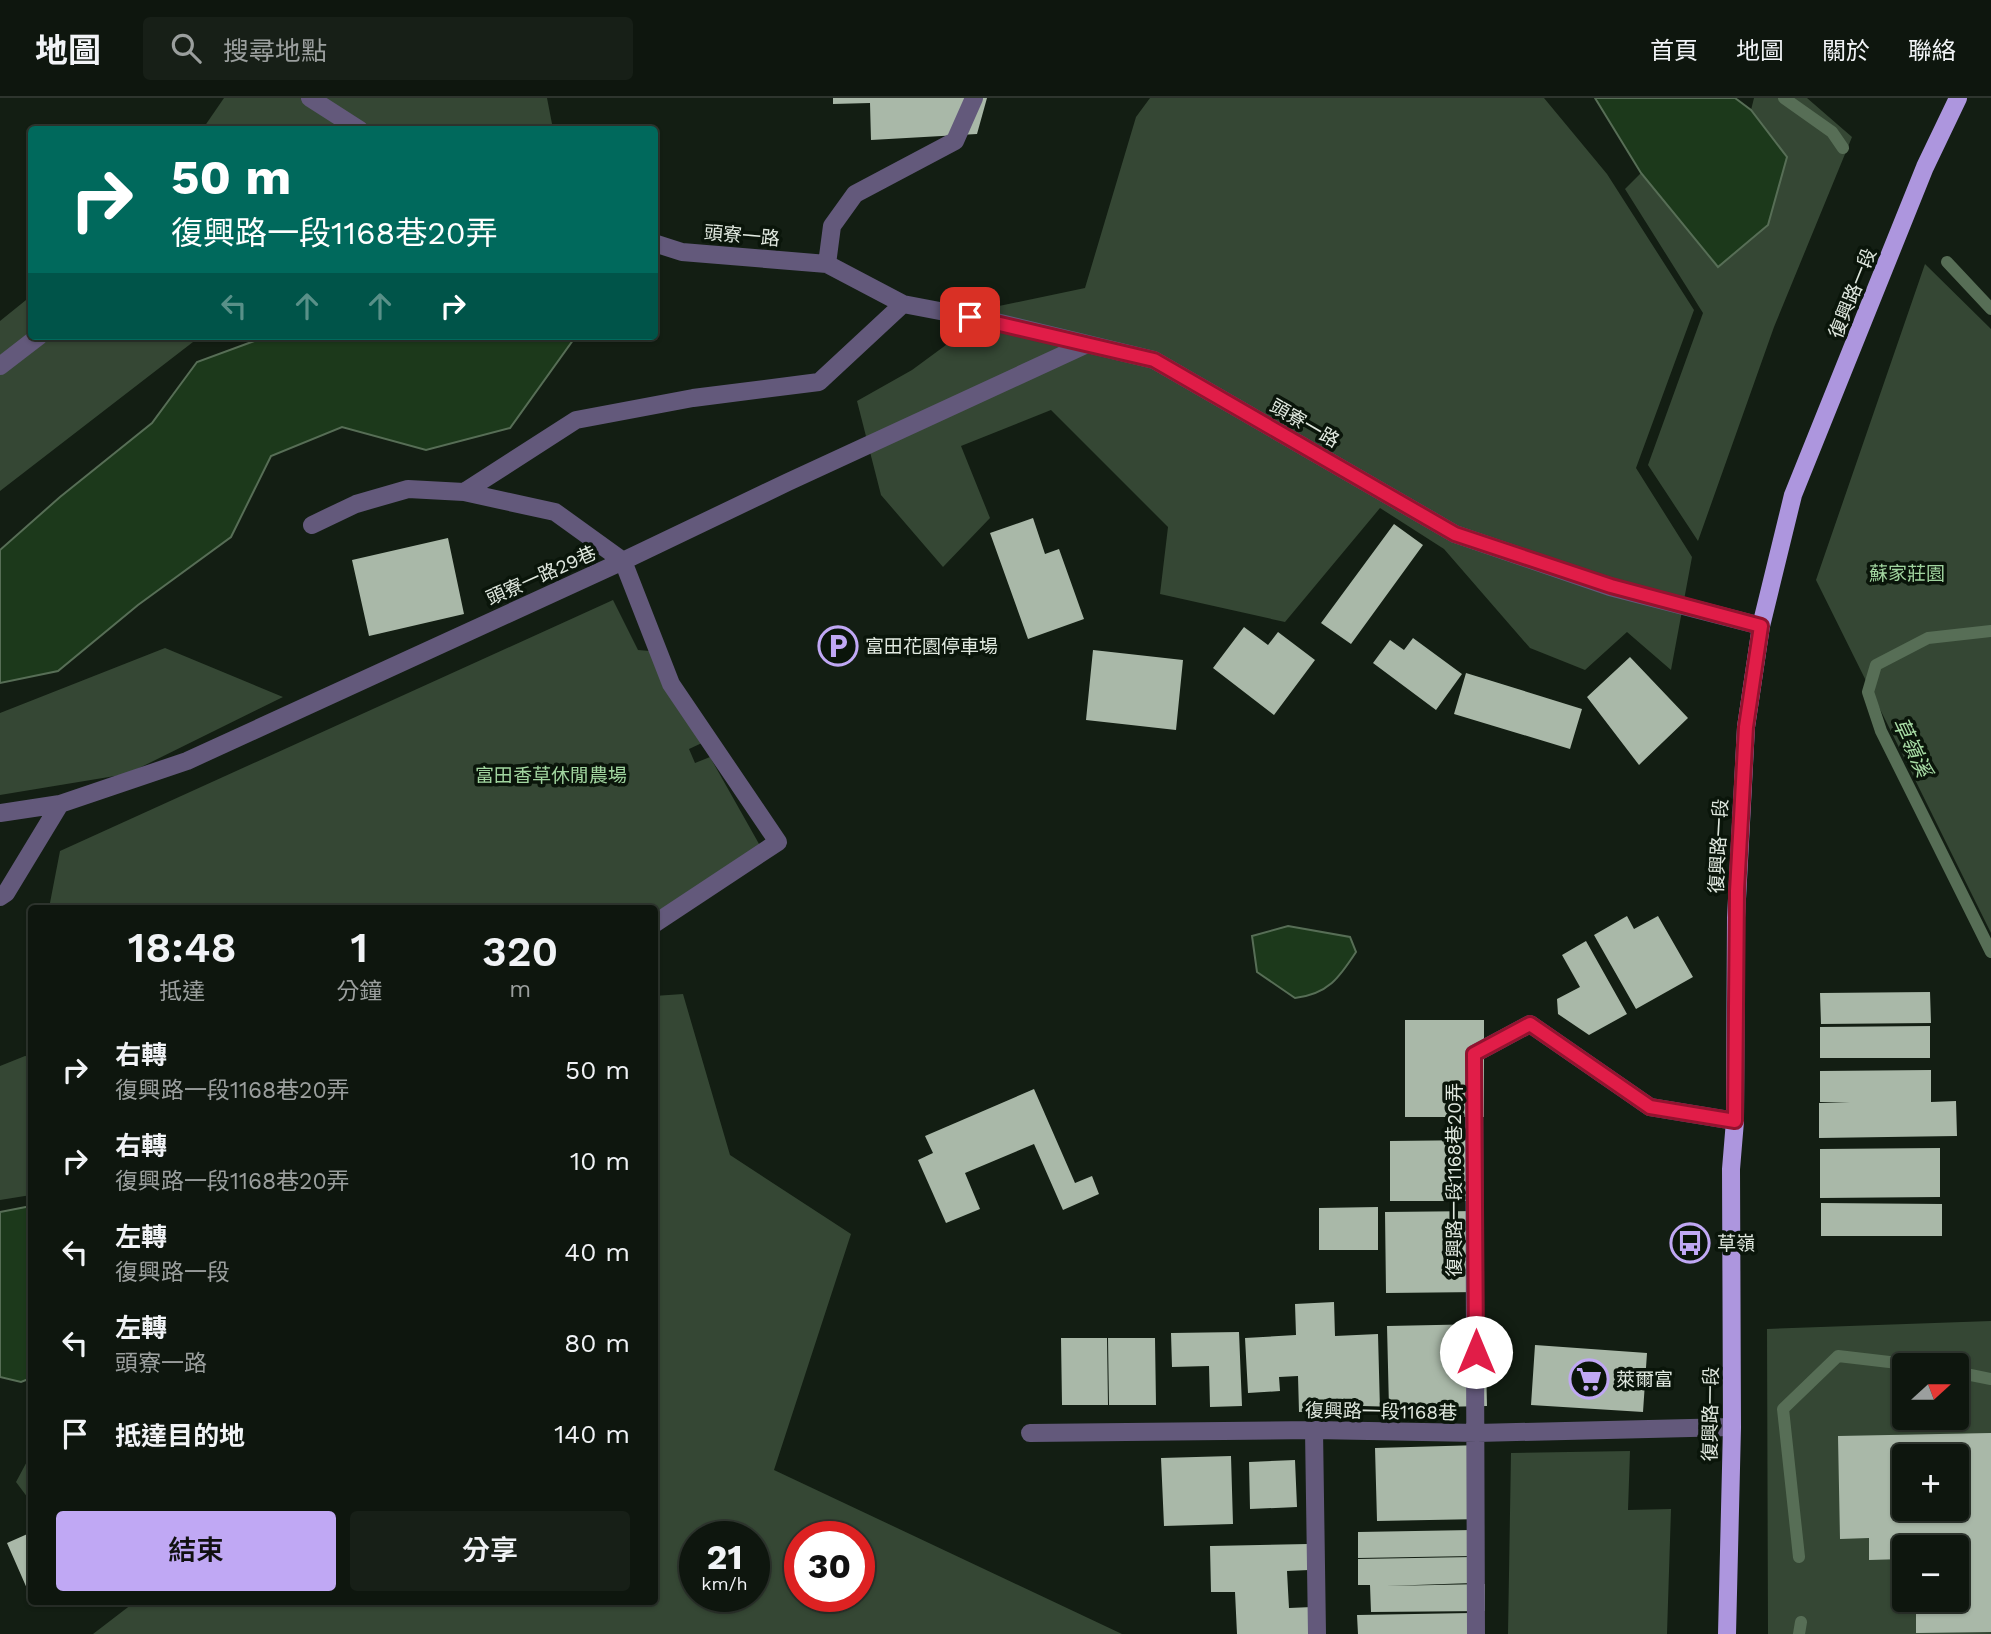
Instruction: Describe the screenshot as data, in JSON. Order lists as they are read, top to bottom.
{
  "streets": {
    "main road": ["復興路一段"],
    "street": [
      "頭寮一路",
      "頭寮一路29巷",
      "復興路一段1168巷20弄",
      "復興路一段1168巷"
    ]
  },
  "crossings": [
    ["頭寮一路", "復興路一段"],
    ["頭寮一路", "頭寮一路29巷"],
    ["復興路一段", "復興路一段1168巷20弄"],
    ["復興路一段", "復興路一段1168巷"],
    ["復興路一段1168巷20弄", "復興路一段1168巷"]
  ],
  "water": ["草嶺溪"],
  "parks": ["蘇家莊園", "富田香草休閒農場"],
  "places": {
    "parking": ["富田花園停車場"],
    "bus stop": ["草嶺"],
    "supermarket": ["萊爾富"]
  },
  "north": "right",
  "page": {
    "header": "地圖",
    "search": "搜尋地點",
    "nav": [
      "首頁",
      "地圖",
      "關於",
      "聯絡"
    ],
    "turn": ["50 m", "復興路一段1168巷20弄"],
    "eta": [
      "18:48",
      "抵達",
      "1",
      "分鐘",
      "320",
      "m"
    ],
    "list": [
      {
        "name": "右轉",
        "note": "復興路一段1168巷20弄",
        "value": "50 m"
      },
      {
        "name": "右轉",
        "note": "復興路一段1168巷20弄",
        "value": "10 m"
      },
      {
        "name": "左轉",
        "note": "復興路一段",
        "value": "40 m"
      },
      {
        "name": "左轉",
        "note": "頭寮一路",
        "value": "80 m"
      },
      {
        "name": "抵達目的地",
        "value": "140 m"
      }
    ],
    "map_buttons": ["+", "−"],
    "buttons": ["結束", "分享"],
    "speed": "21 km/h",
    "limit": "30"
  }
}
